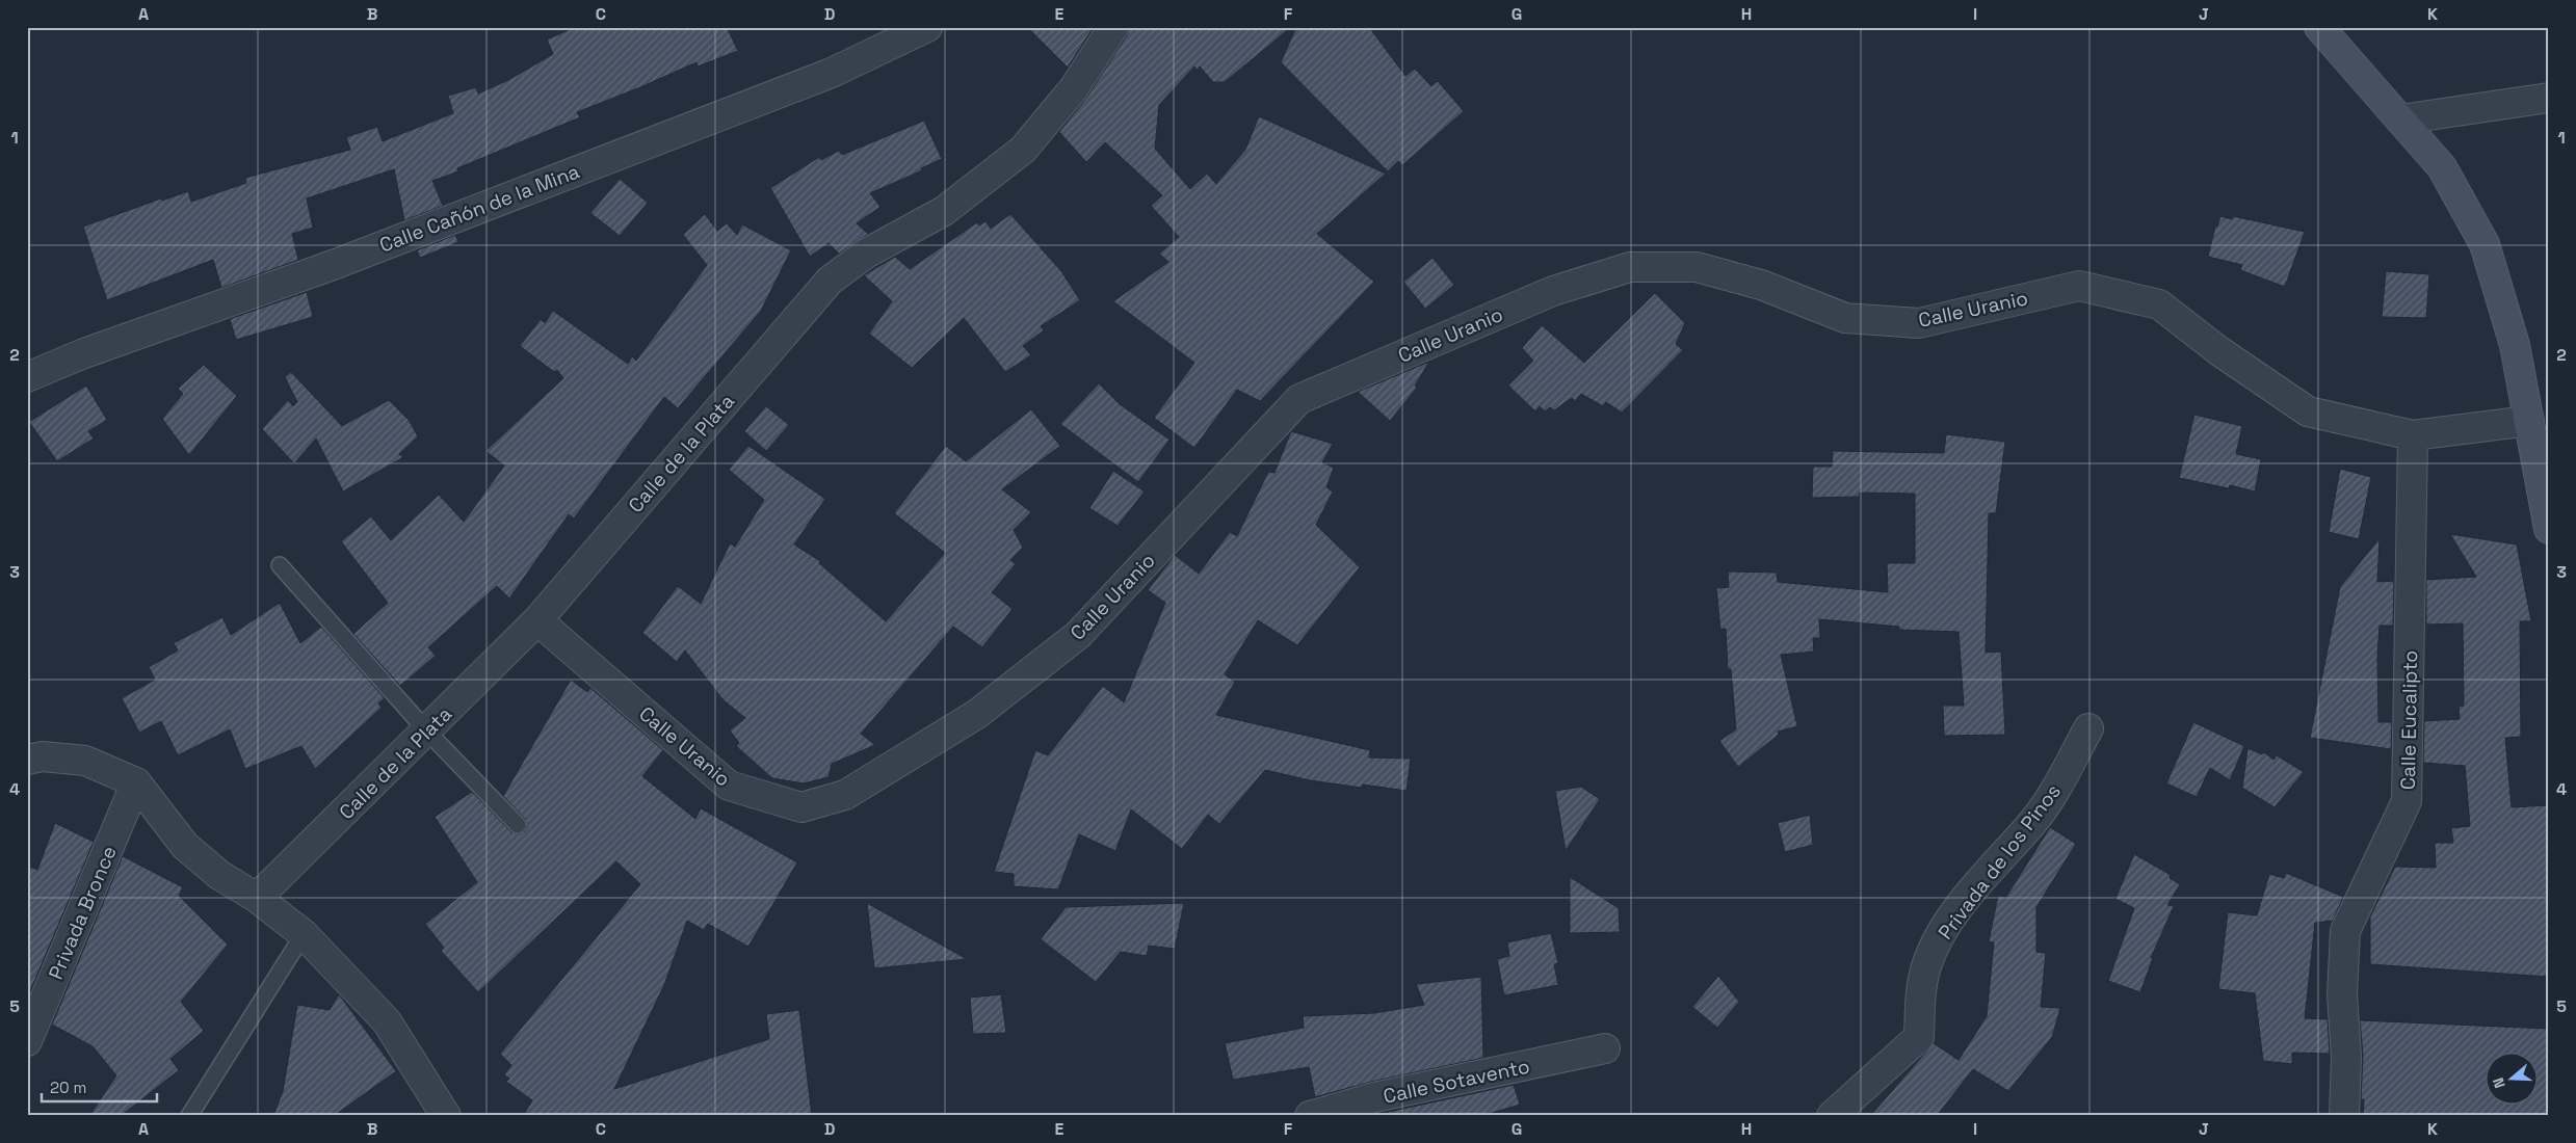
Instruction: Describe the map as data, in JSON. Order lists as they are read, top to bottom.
{
  "streets": {
    "street": [
      "Calle Cañón de la Mina",
      "Calle Uranio",
      "Calle de la Plata",
      "Calle Eucalipto",
      "Privada de los Pinos",
      "Privada Bronce",
      "Calle Sotavento"
    ]
  },
  "crossings": [
    ["Calle Uranio", "Calle de la Plata"],
    ["Calle Uranio", "Calle Eucalipto"]
  ],
  "scale_bar": "20 m",
  "north": "left",
  "grid": {
    "columns": [
      "A",
      "B",
      "C",
      "D",
      "E",
      "F",
      "G",
      "H",
      "I",
      "J",
      "K"
    ],
    "rows": [
      "1",
      "2",
      "3",
      "4",
      "5"
    ]
  }
}
